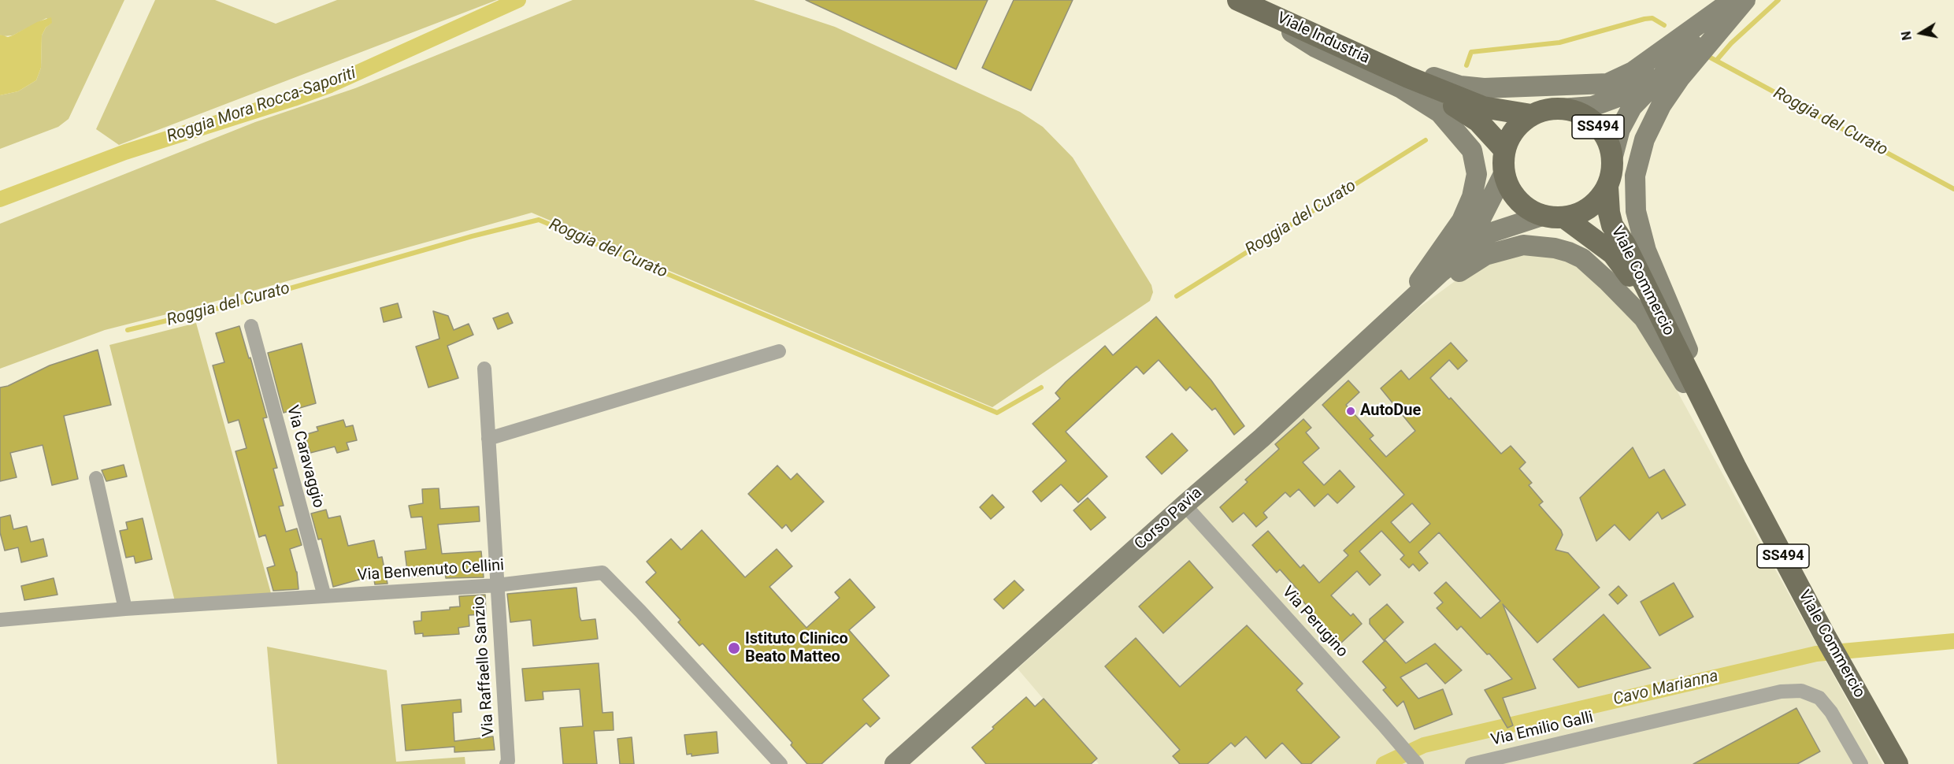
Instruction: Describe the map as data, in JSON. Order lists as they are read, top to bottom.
{
  "streets": {
    "main road": ["Viale Industria", "SS494", "Viale Commercio"],
    "street": [
      "Via Caravaggio",
      "Corso Pavia",
      "Via Benvenuto Cellini",
      "Via Perugino",
      "Via Raffaello Sanzio",
      "Via Emilio Galli"
    ]
  },
  "crossings": [
    ["Viale Industria", "SS494"],
    ["Viale Industria", "Viale Commercio"],
    ["Viale Industria", "Corso Pavia"],
    ["SS494", "Viale Commercio"],
    ["SS494", "Corso Pavia"],
    ["Viale Commercio", "Corso Pavia"],
    ["Via Caravaggio", "Via Benvenuto Cellini"],
    ["Corso Pavia", "Via Perugino"],
    ["Via Benvenuto Cellini", "Via Raffaello Sanzio"]
  ],
  "water": ["Roggia Mora Rocca-Saporiti", "Roggia del Curato", "Cavo Marianna"],
  "places": ["AutoDue", "Istituto Clinico Beato Matteo"],
  "north": "left"
}
